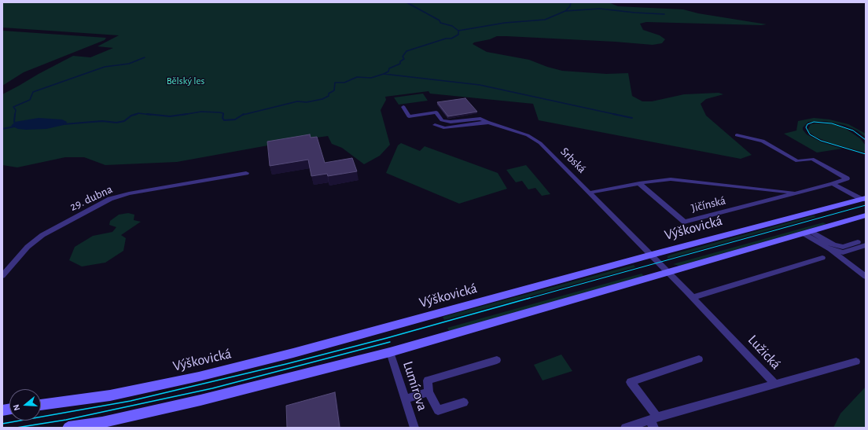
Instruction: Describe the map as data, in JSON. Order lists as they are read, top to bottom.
{
  "streets": {
    "street": [
      "Srbská",
      "29. dubna",
      "Jičínská",
      "Výškovická",
      "Lužická",
      "Lumírova"
    ]
  },
  "crossings": [
    ["Srbská", "Jičínská"],
    ["Srbská", "Výškovická"],
    ["Srbská", "Lužická"]
  ],
  "parks": ["Bělský les"],
  "north": "left"
}
